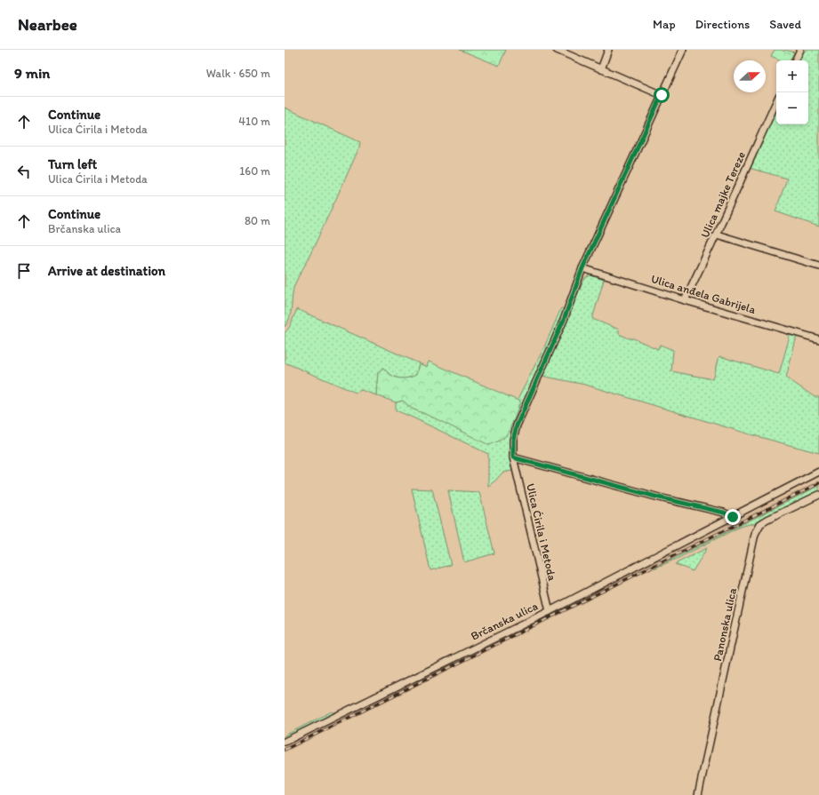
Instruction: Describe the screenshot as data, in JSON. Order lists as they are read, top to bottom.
{
  "streets": {
    "street": [
      "Ulica majke Tereze",
      "Ulica anđela Gabrijela",
      "Ulica Ćirila i Metoda",
      "Brčanska ulica",
      "Panonska ulica"
    ]
  },
  "crossings": [
    ["Ulica majke Tereze", "Ulica anđela Gabrijela"],
    ["Ulica anđela Gabrijela", "Ulica Ćirila i Metoda"],
    ["Ulica Ćirila i Metoda", "Brčanska ulica"]
  ],
  "north": "right",
  "page": {
    "header": "Nearbee",
    "nav": ["Map", "Directions", "Saved"],
    "heading": ["9 min", "Walk · 650 m"],
    "map_buttons": ["+", "−"],
    "list": [
      ["Continue", "Ulica Ćirila i Metoda", "410 m"],
      ["Turn left", "Ulica Ćirila i Metoda", "160 m"],
      ["Continue", "Brčanska ulica", "80 m"],
      "Arrive at destination"
    ]
  }
}
